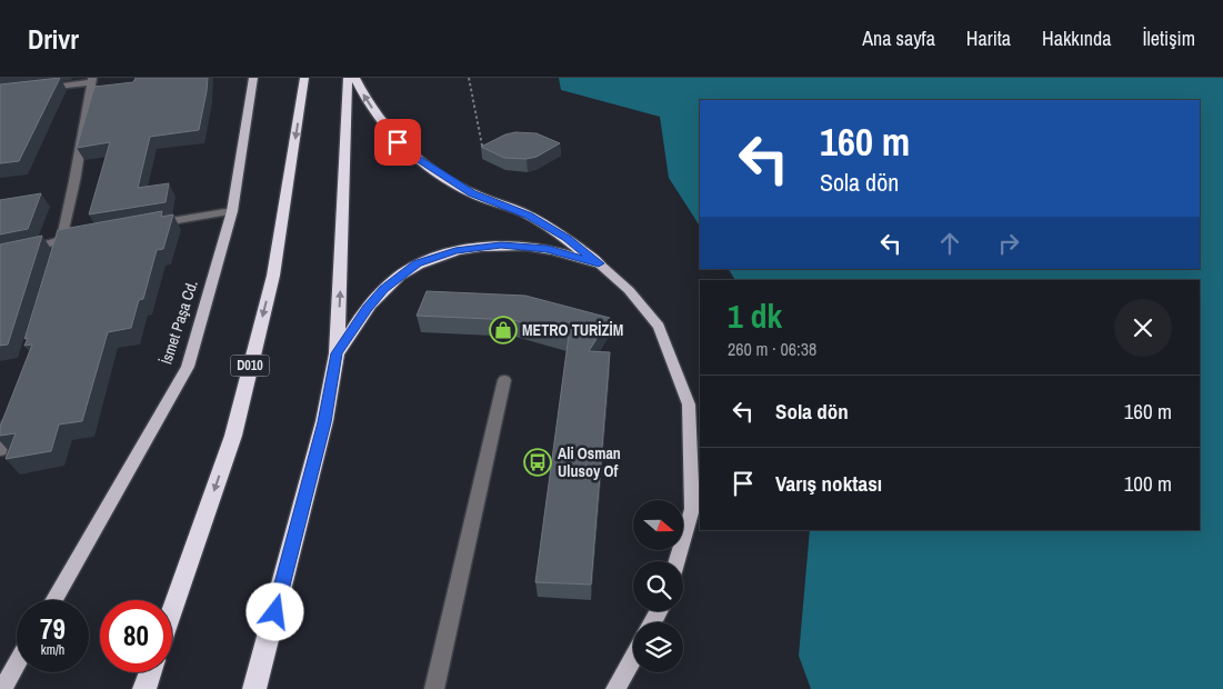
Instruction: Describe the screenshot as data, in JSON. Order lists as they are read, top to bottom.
{
  "streets": {
    "highway": ["D010"],
    "main road": ["İsmet Paşa Cd."]
  },
  "places": {
    "shop": ["METRO TURİZİM"],
    "bus stop": ["Ali Osman Ulusoy Of"]
  },
  "north": "right",
  "page": {
    "header": "Drivr",
    "nav": [
      "Ana sayfa",
      "Harita",
      "Hakkında",
      "İletişim"
    ],
    "turn": ["160 m", "Sola dön"],
    "heading": ["1 dk", "260 m · 06:38"],
    "list": [
      {
        "name": "Sola dön",
        "value": "160 m"
      },
      {
        "name": "Varış noktası",
        "value": "100 m"
      }
    ],
    "speed": "79 km/h",
    "limit": "80"
  }
}
